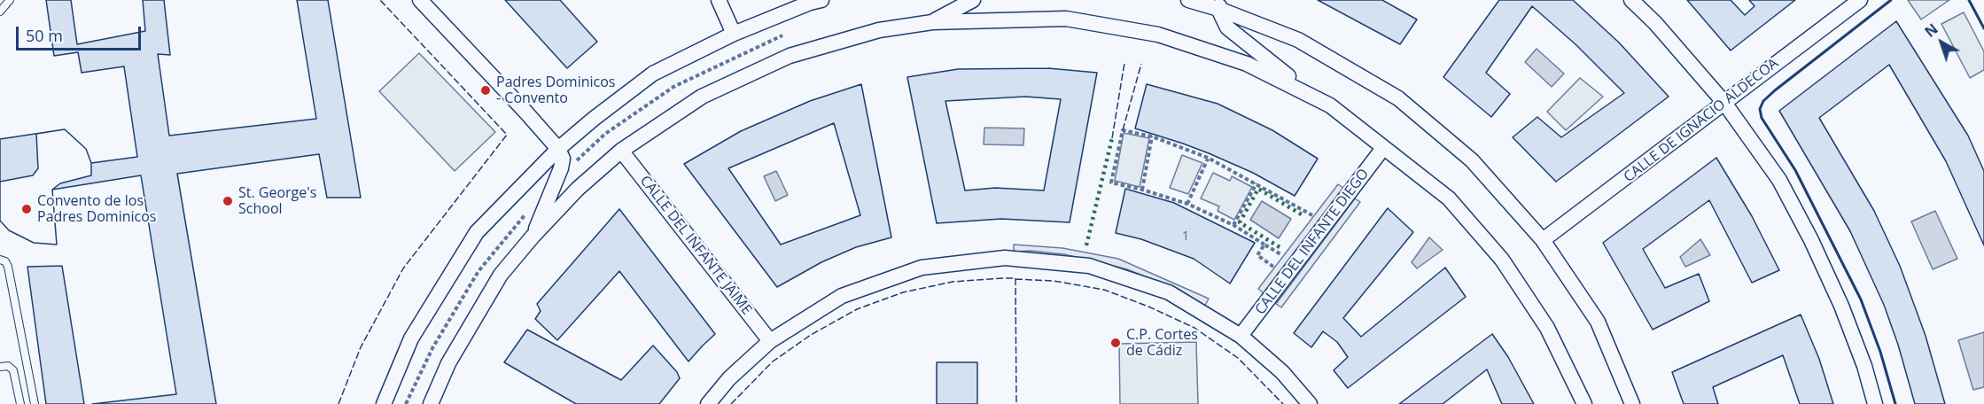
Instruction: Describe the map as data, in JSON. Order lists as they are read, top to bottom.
{
  "streets": {
    "street": ["CALLE DE IGNACIO ALDECOA", "CALLE DEL INFANTE DIEGO", "CALLE DEL INFANTE JAIME"]
  },
  "places": [
    "Padres Dominicos - Convento",
    "St. George's School",
    "Convento de los Padres Dominicos",
    "C.P. Cortes de Cádiz"
  ],
  "house_numbers": ["1"],
  "scale_bar": "50 m",
  "north": "top left"
}
